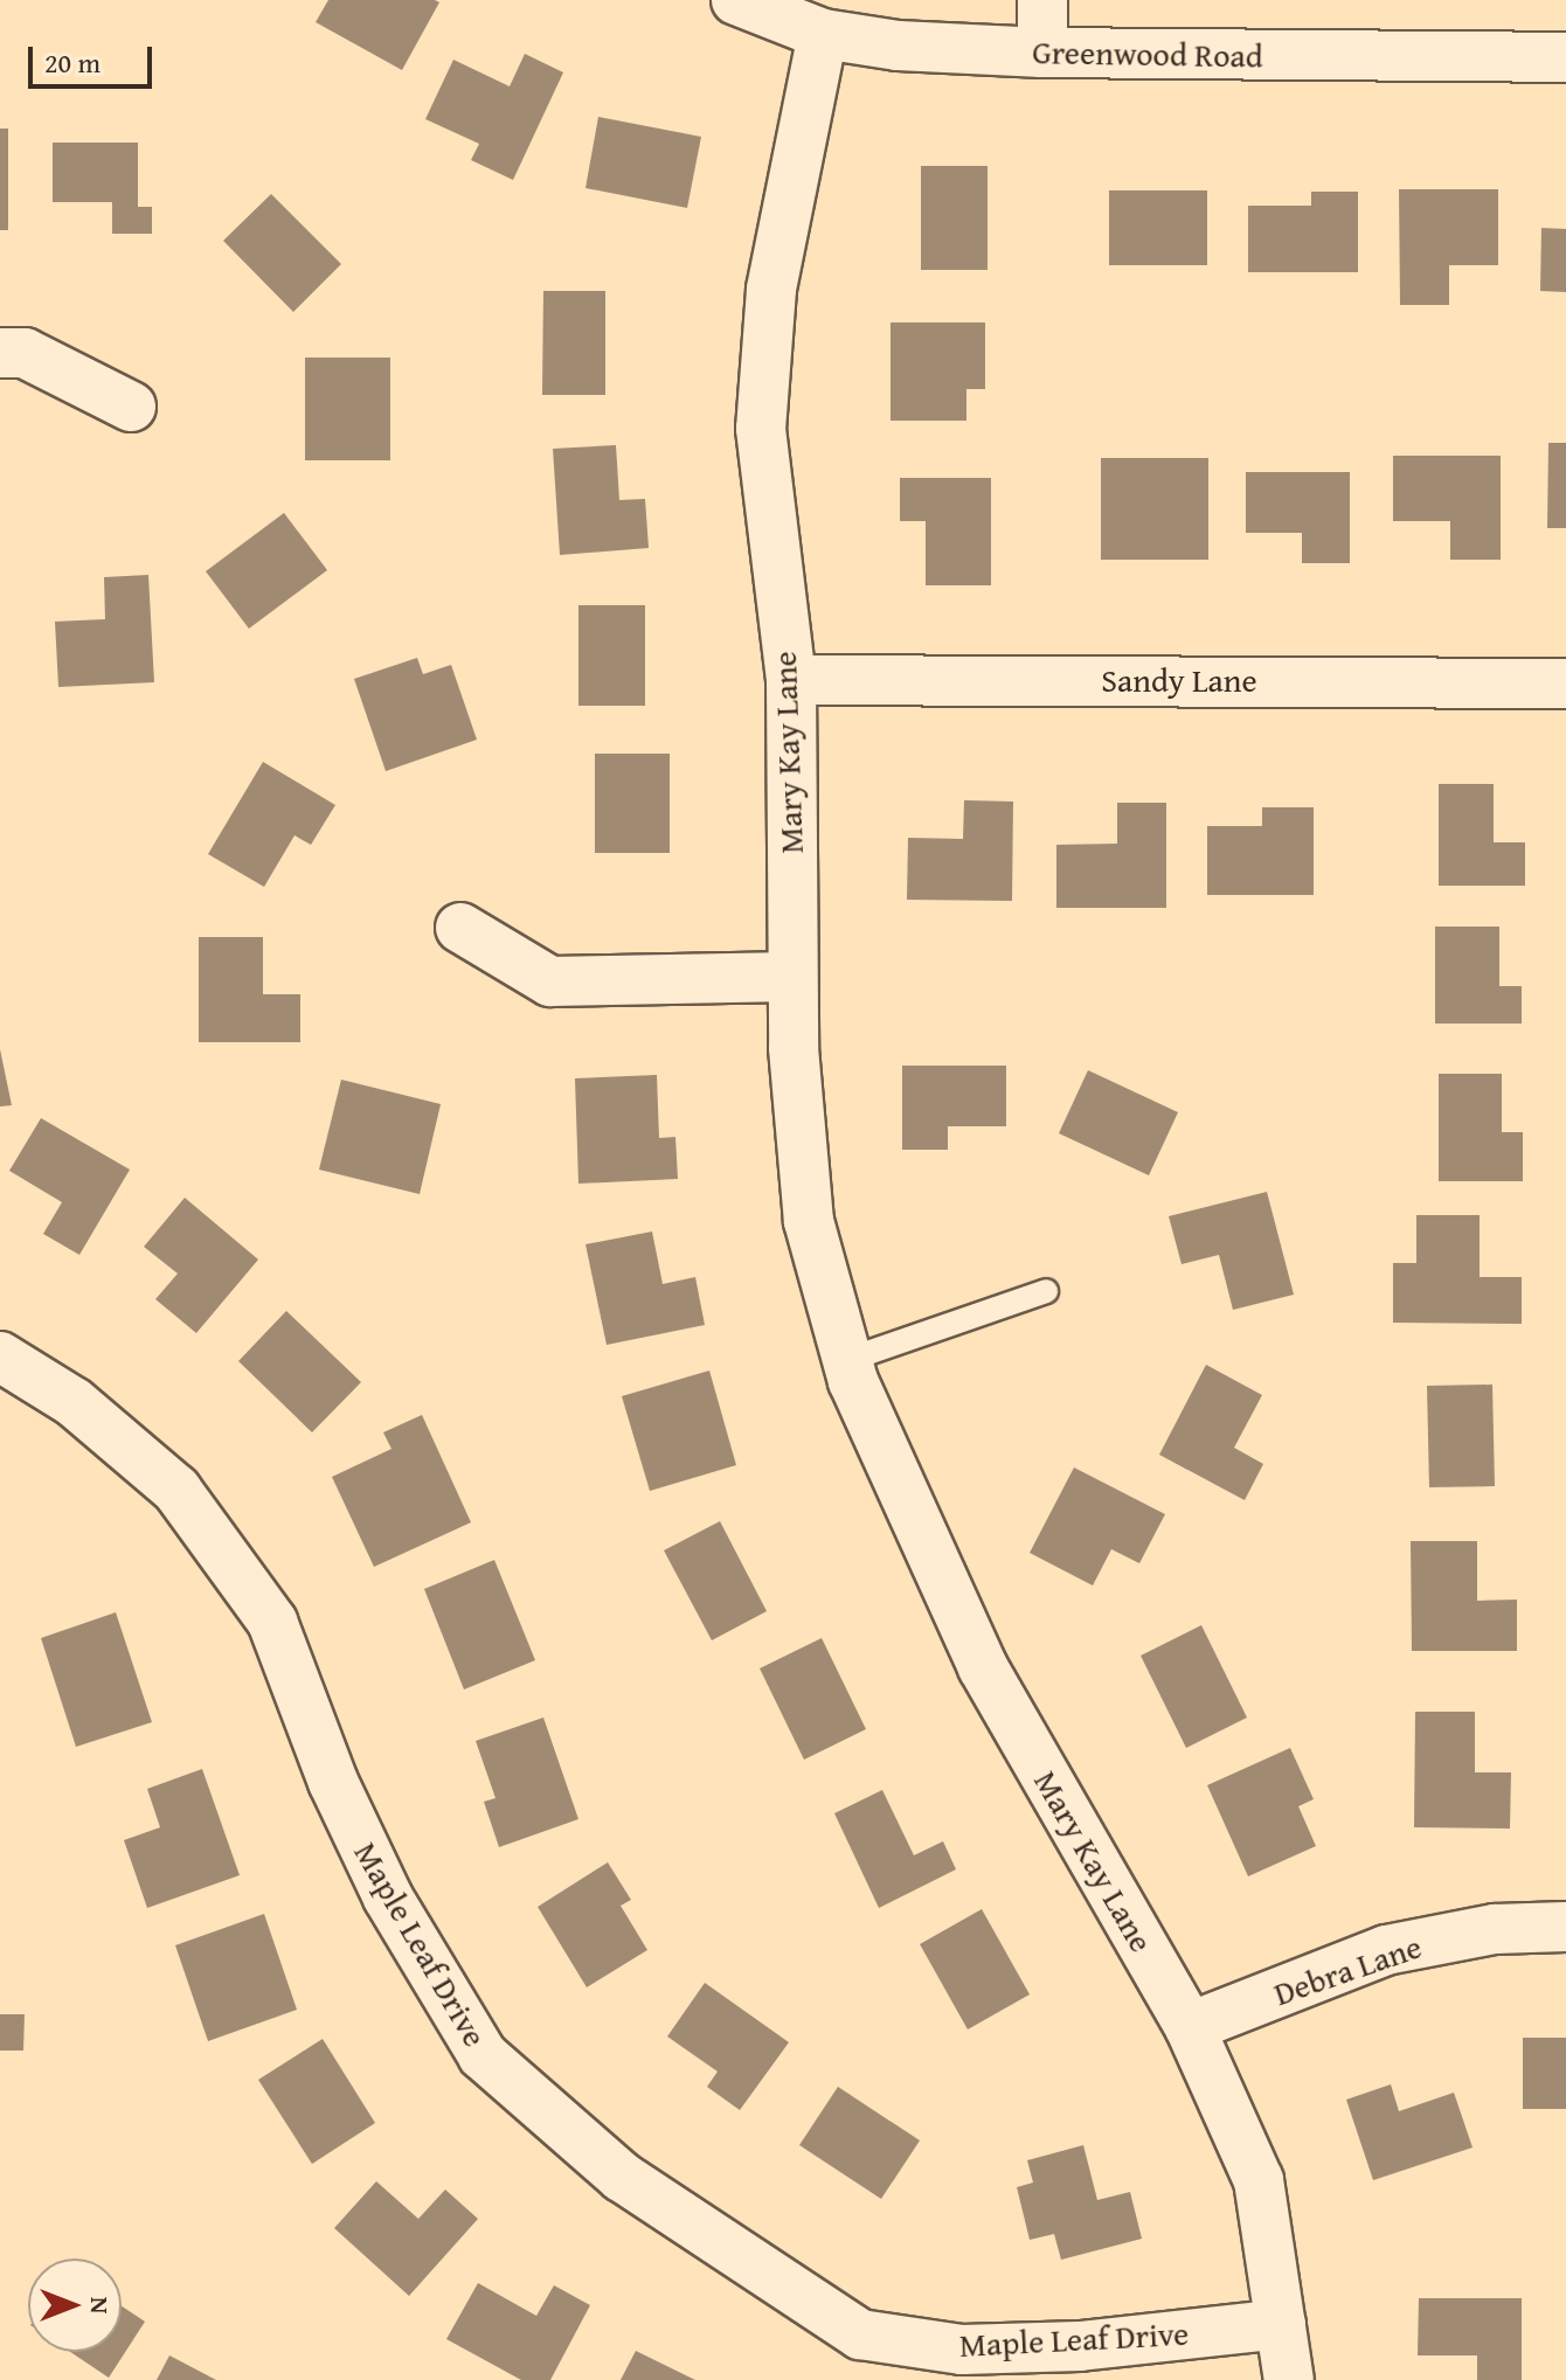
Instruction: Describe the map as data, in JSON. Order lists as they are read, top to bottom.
{
  "streets": {
    "street": [
      "Greenwood Road",
      "Sandy Lane",
      "Mary Kay Lane",
      "Maple Leaf Drive",
      "Debra Lane"
    ]
  },
  "crossings": [
    ["Greenwood Road", "Mary Kay Lane"],
    ["Sandy Lane", "Mary Kay Lane"],
    ["Mary Kay Lane", "Maple Leaf Drive"],
    ["Mary Kay Lane", "Debra Lane"]
  ],
  "scale_bar": "20 m",
  "north": "right"
}
